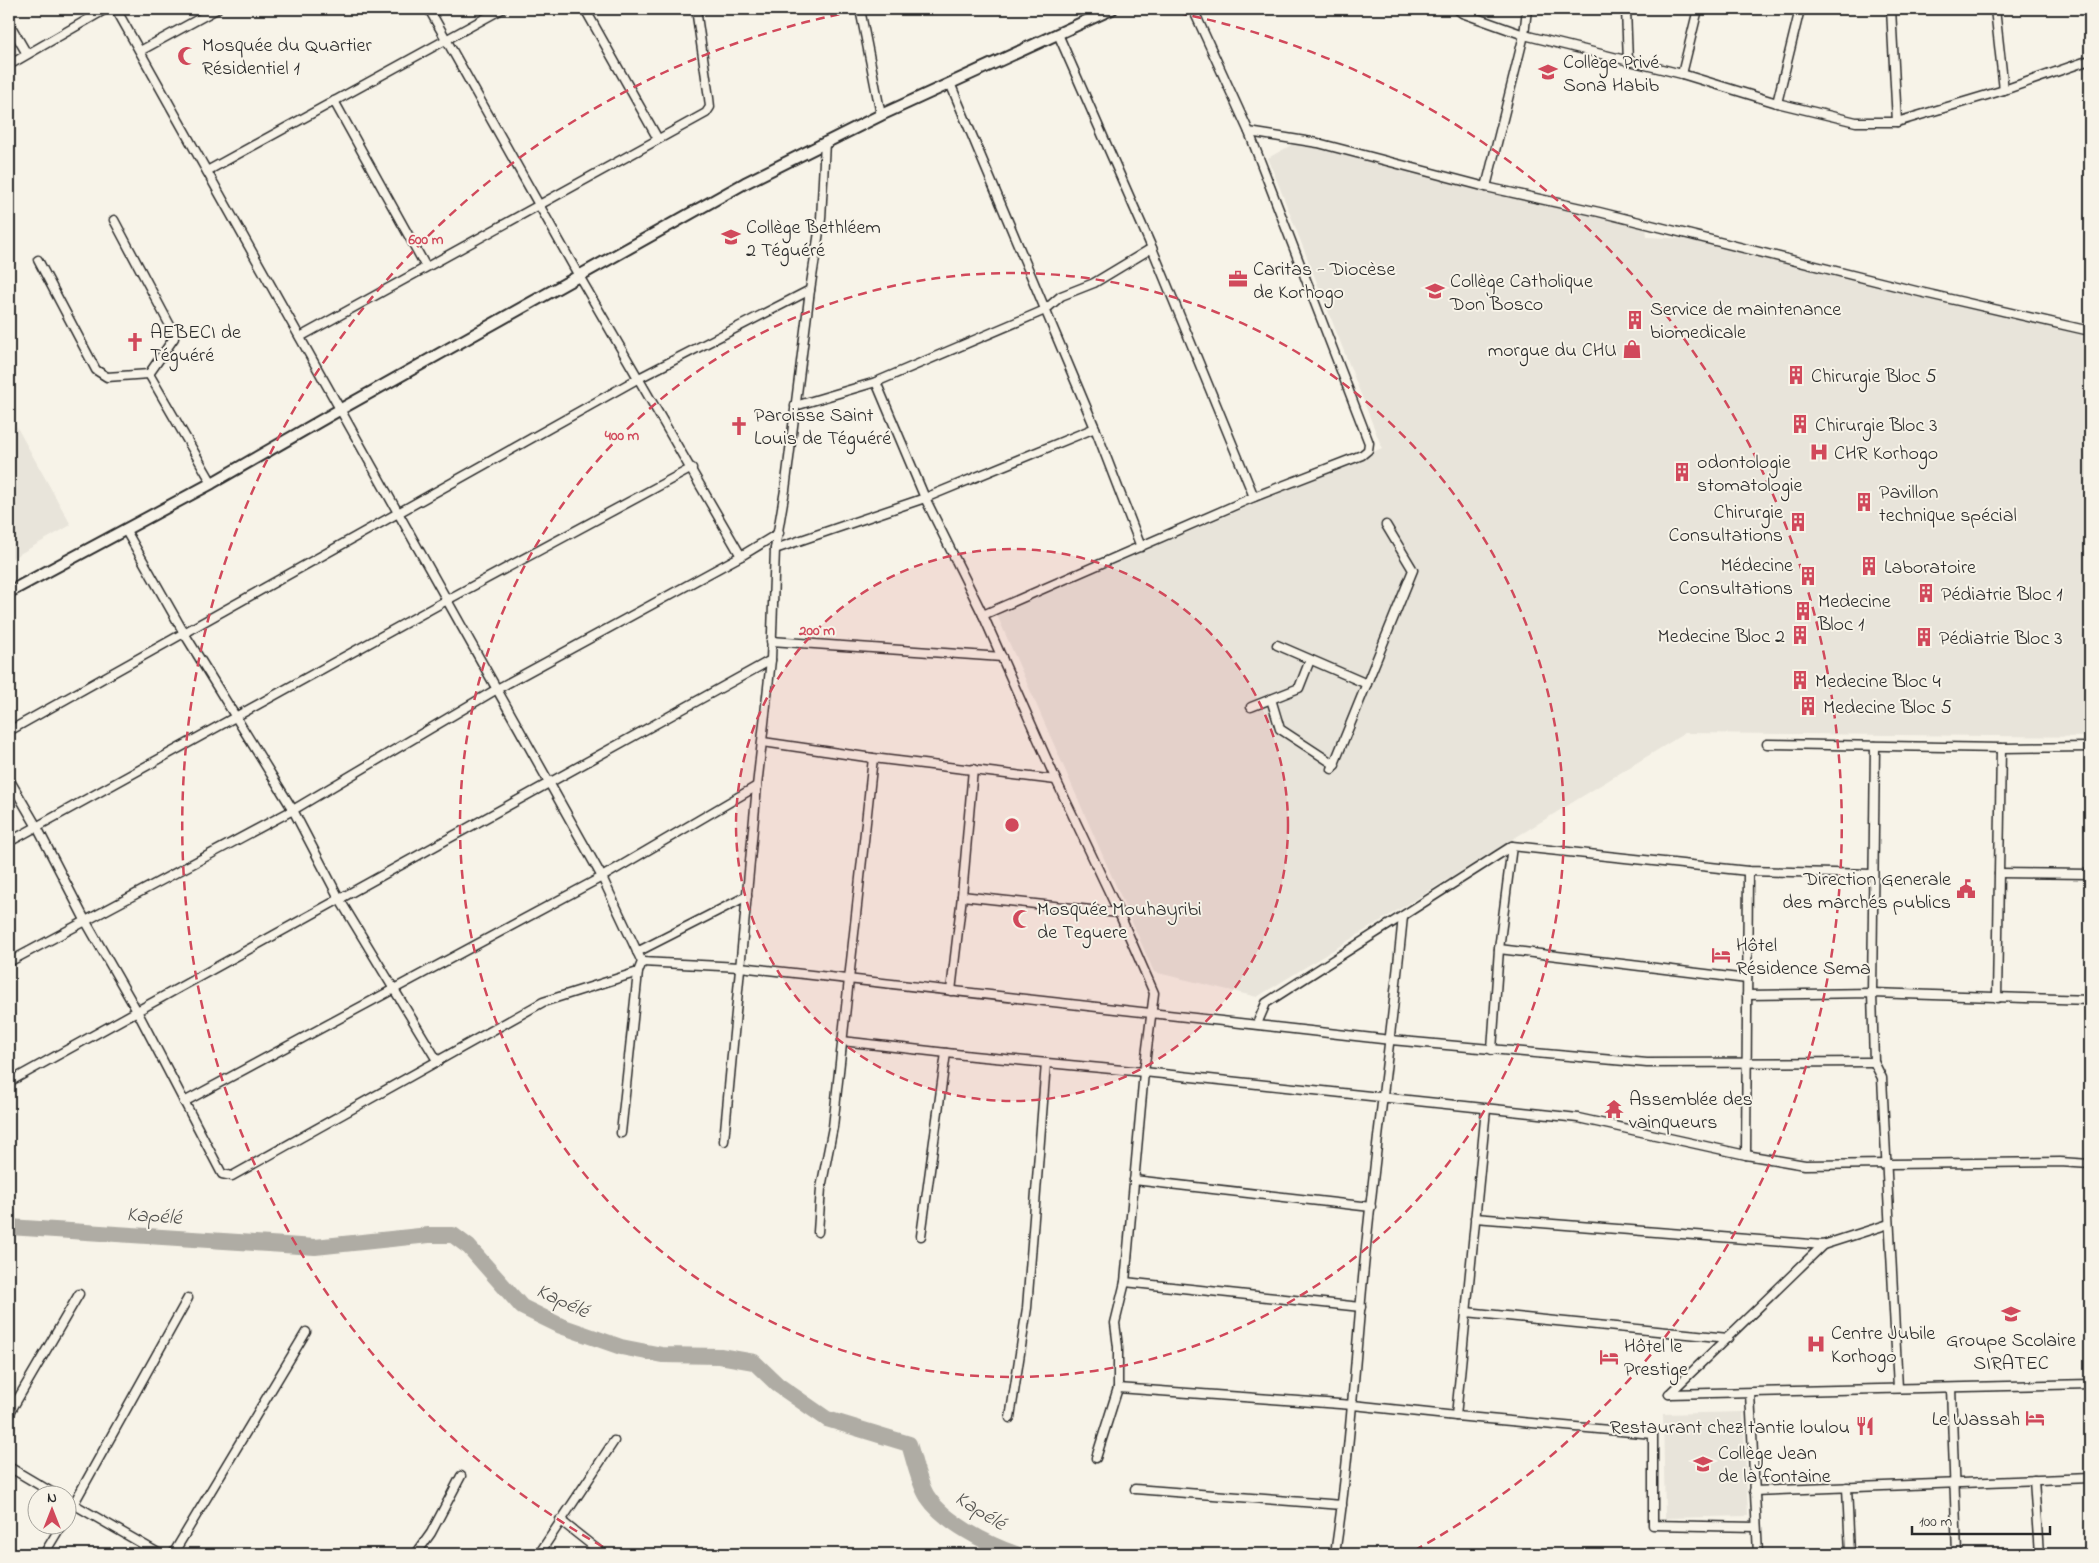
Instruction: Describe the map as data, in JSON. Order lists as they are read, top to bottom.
{
  "water": ["Kapélé"],
  "places": {
    "mosque": ["Mosquée du Quartier Résidentiel 1", "Mosquée Mouhayribi de Teguere"],
    "school or university": [
      "Collège Privé Sona Habib",
      "Collège Bethléem 2 Téguéré",
      "Collège Catholique Don Bosco",
      "Groupe Scolaire SIRATEC",
      "Collège Jean de la fontaine"
    ],
    "office": ["Caritas - Diocèse de Korhogo"],
    "building": [
      "Service de maintenance biomedicale",
      "Chirurgie Bloc 5",
      "Chirurgie Bloc 3",
      "odontologie stomatologie",
      "Pavillon technique spécial",
      "Chirurgie Consultations",
      "Laboratoire",
      "Médecine Consultations",
      "Pédiatrie Bloc 1",
      "Medecine Bloc 1",
      "Medecine Bloc 2",
      "Pédiatrie Bloc 3",
      "Medecine Bloc 4",
      "Medecine Bloc 5"
    ],
    "church": ["AEBECI de Téguéré", "Paroisse Saint Louis de Téguéré"],
    "shop": ["morgue du CHU"],
    "hospital": ["CHR Korhogo", "Centre Jubile Korhogo"],
    "public building": ["Direction Generale des marchés publics"],
    "hotel": ["Hôtel Résidence Sema", "Hôtel le Prestige", "Le Wassah"],
    "temple": ["Assemblée des vainqueurs"],
    "restaurant": ["Restaurant chez tantie loulou"]
  },
  "scale_bar": "100 m",
  "north": "top",
  "rings": ["600 m", "400 m", "200 m"]
}
